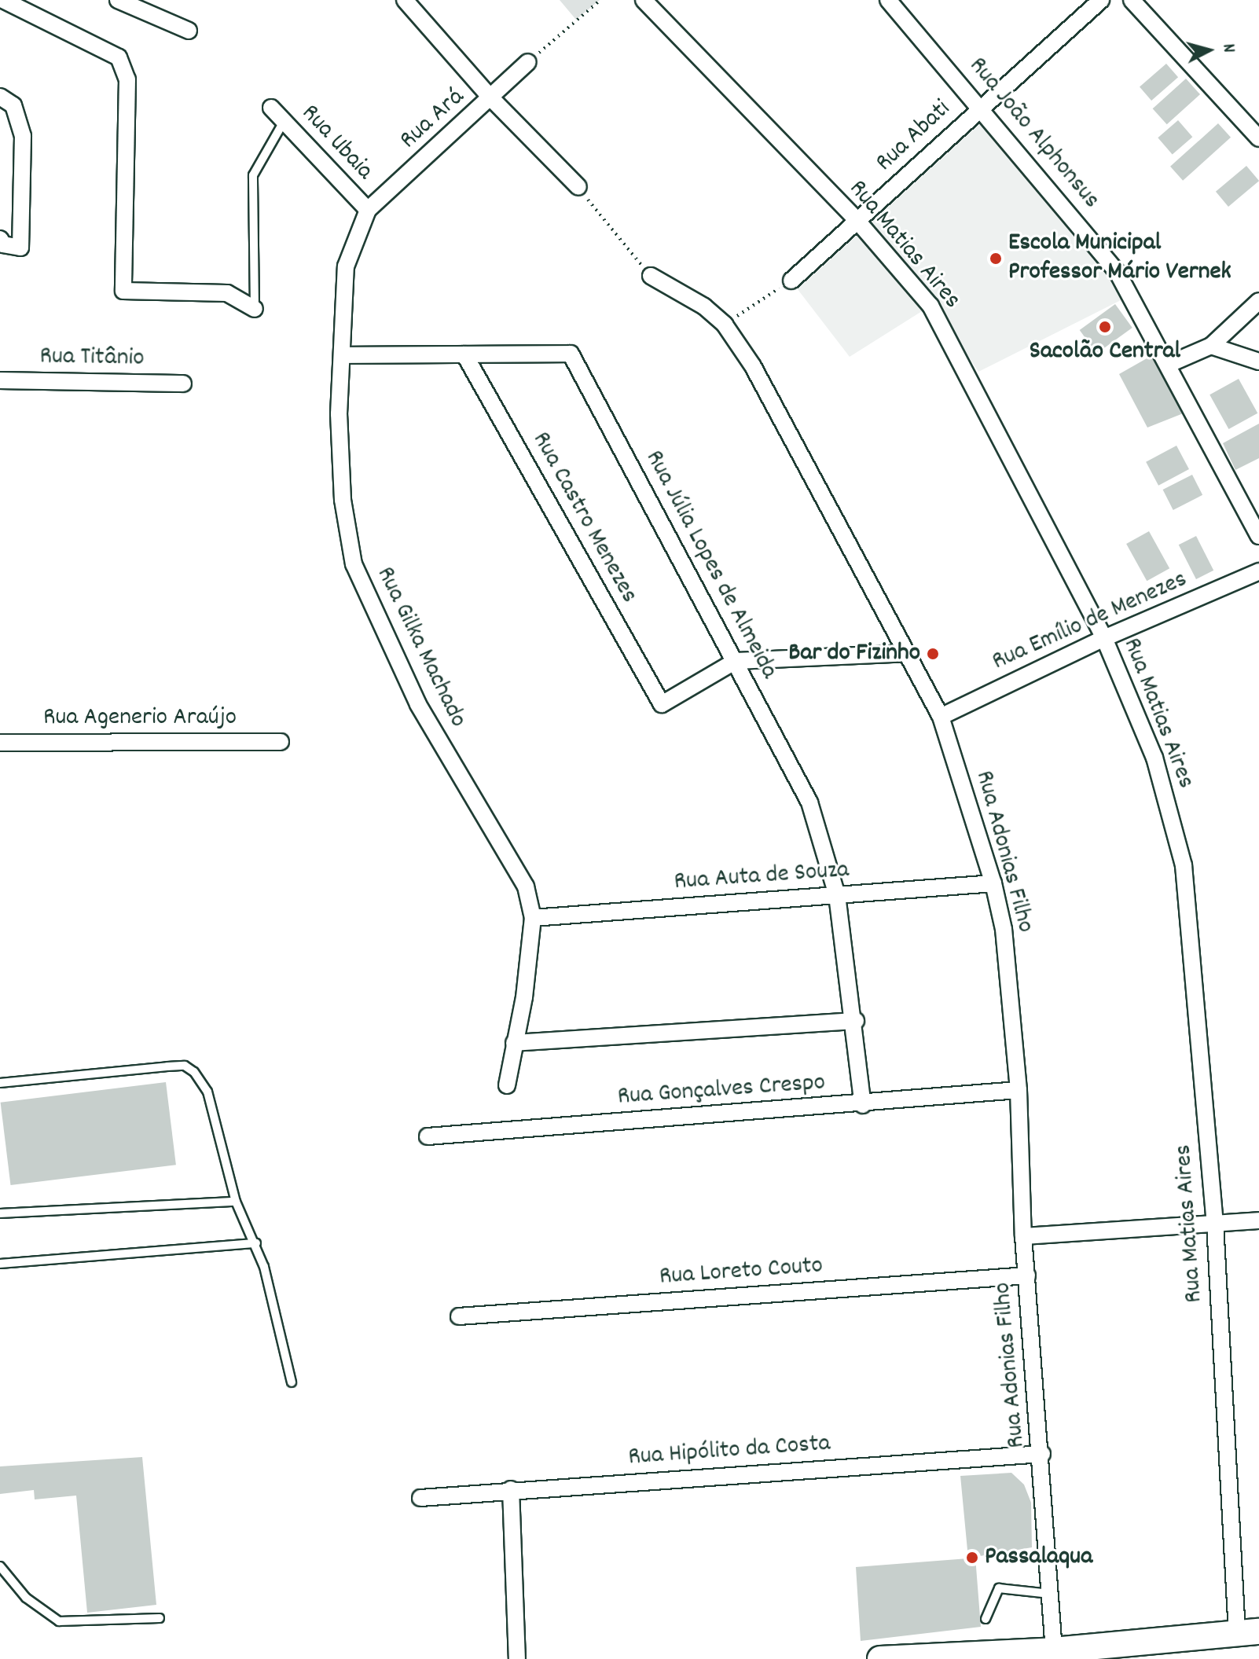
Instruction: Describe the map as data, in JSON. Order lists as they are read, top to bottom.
{
  "streets": {
    "street": [
      "Rua Ará",
      "Rua João Alphonsus",
      "Rua Abati",
      "Rua Ubaia",
      "Rua Matias Aires",
      "Rua Titânio",
      "Rua Castro Menezes",
      "Rua Júlia Lopes de Almeida",
      "Rua Emílio de Menezes",
      "Rua Gilka Machado",
      "Rua Agenerio Araújo",
      "Rua Adonias Filho",
      "Rua Auta de Souza",
      "Rua Gonçalves Crespo",
      "Rua Loreto Couto",
      "Rua Hipólito da Costa"
    ]
  },
  "crossings": [
    ["Rua Ará", "Rua Ubaia"],
    ["Rua Ará", "Rua Gilka Machado"],
    ["Rua João Alphonsus", "Rua Abati"],
    ["Rua Abati", "Rua Matias Aires"],
    ["Rua Ubaia", "Rua Gilka Machado"],
    ["Rua Matias Aires", "Rua Emílio de Menezes"],
    ["Rua Castro Menezes", "Rua Júlia Lopes de Almeida"],
    ["Rua Júlia Lopes de Almeida", "Rua Gilka Machado"],
    ["Rua Júlia Lopes de Almeida", "Rua Auta de Souza"],
    ["Rua Júlia Lopes de Almeida", "Rua Gonçalves Crespo"],
    ["Rua Emílio de Menezes", "Rua Adonias Filho"],
    ["Rua Gilka Machado", "Rua Auta de Souza"],
    ["Rua Adonias Filho", "Rua Auta de Souza"],
    ["Rua Adonias Filho", "Rua Gonçalves Crespo"],
    ["Rua Adonias Filho", "Rua Loreto Couto"],
    ["Rua Adonias Filho", "Rua Hipólito da Costa"]
  ],
  "places": [
    "Escola Municipal Professor Mário Vernek",
    "Sacolão Central",
    "Bar do Fizinho",
    "Passalaqua"
  ],
  "north": "right"
}
